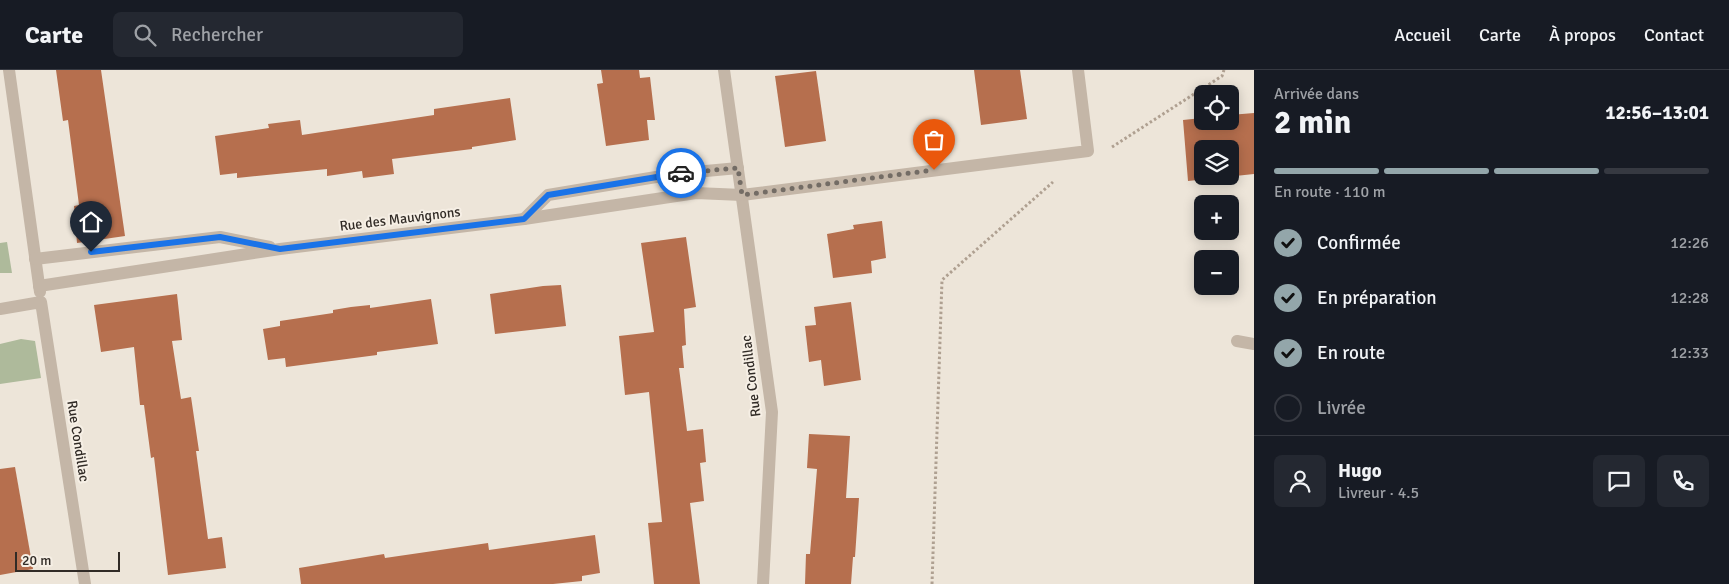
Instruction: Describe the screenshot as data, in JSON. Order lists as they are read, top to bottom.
{
  "streets": {
    "street": ["Rue des Mauvignons", "Rue Condillac"]
  },
  "crossings": [
    ["Rue des Mauvignons", "Rue Condillac"]
  ],
  "scale_bar": "20 m",
  "page": {
    "header": "Carte",
    "search": "Rechercher",
    "nav": [
      "Accueil",
      "Carte",
      "À propos",
      "Contact"
    ],
    "heading": ["2 min", "Arrivée dans", "12:56–13:01"],
    "panel": ["Hugo", "Livreur · 4.5"],
    "map_buttons": ["+", "−"],
    "bar": "En route · 110 m",
    "list": [
      ["Confirmée", "12:26"],
      ["En préparation", "12:28"],
      ["En route", "12:33"],
      "Livrée"
    ],
    "scale": "20 m"
  }
}
